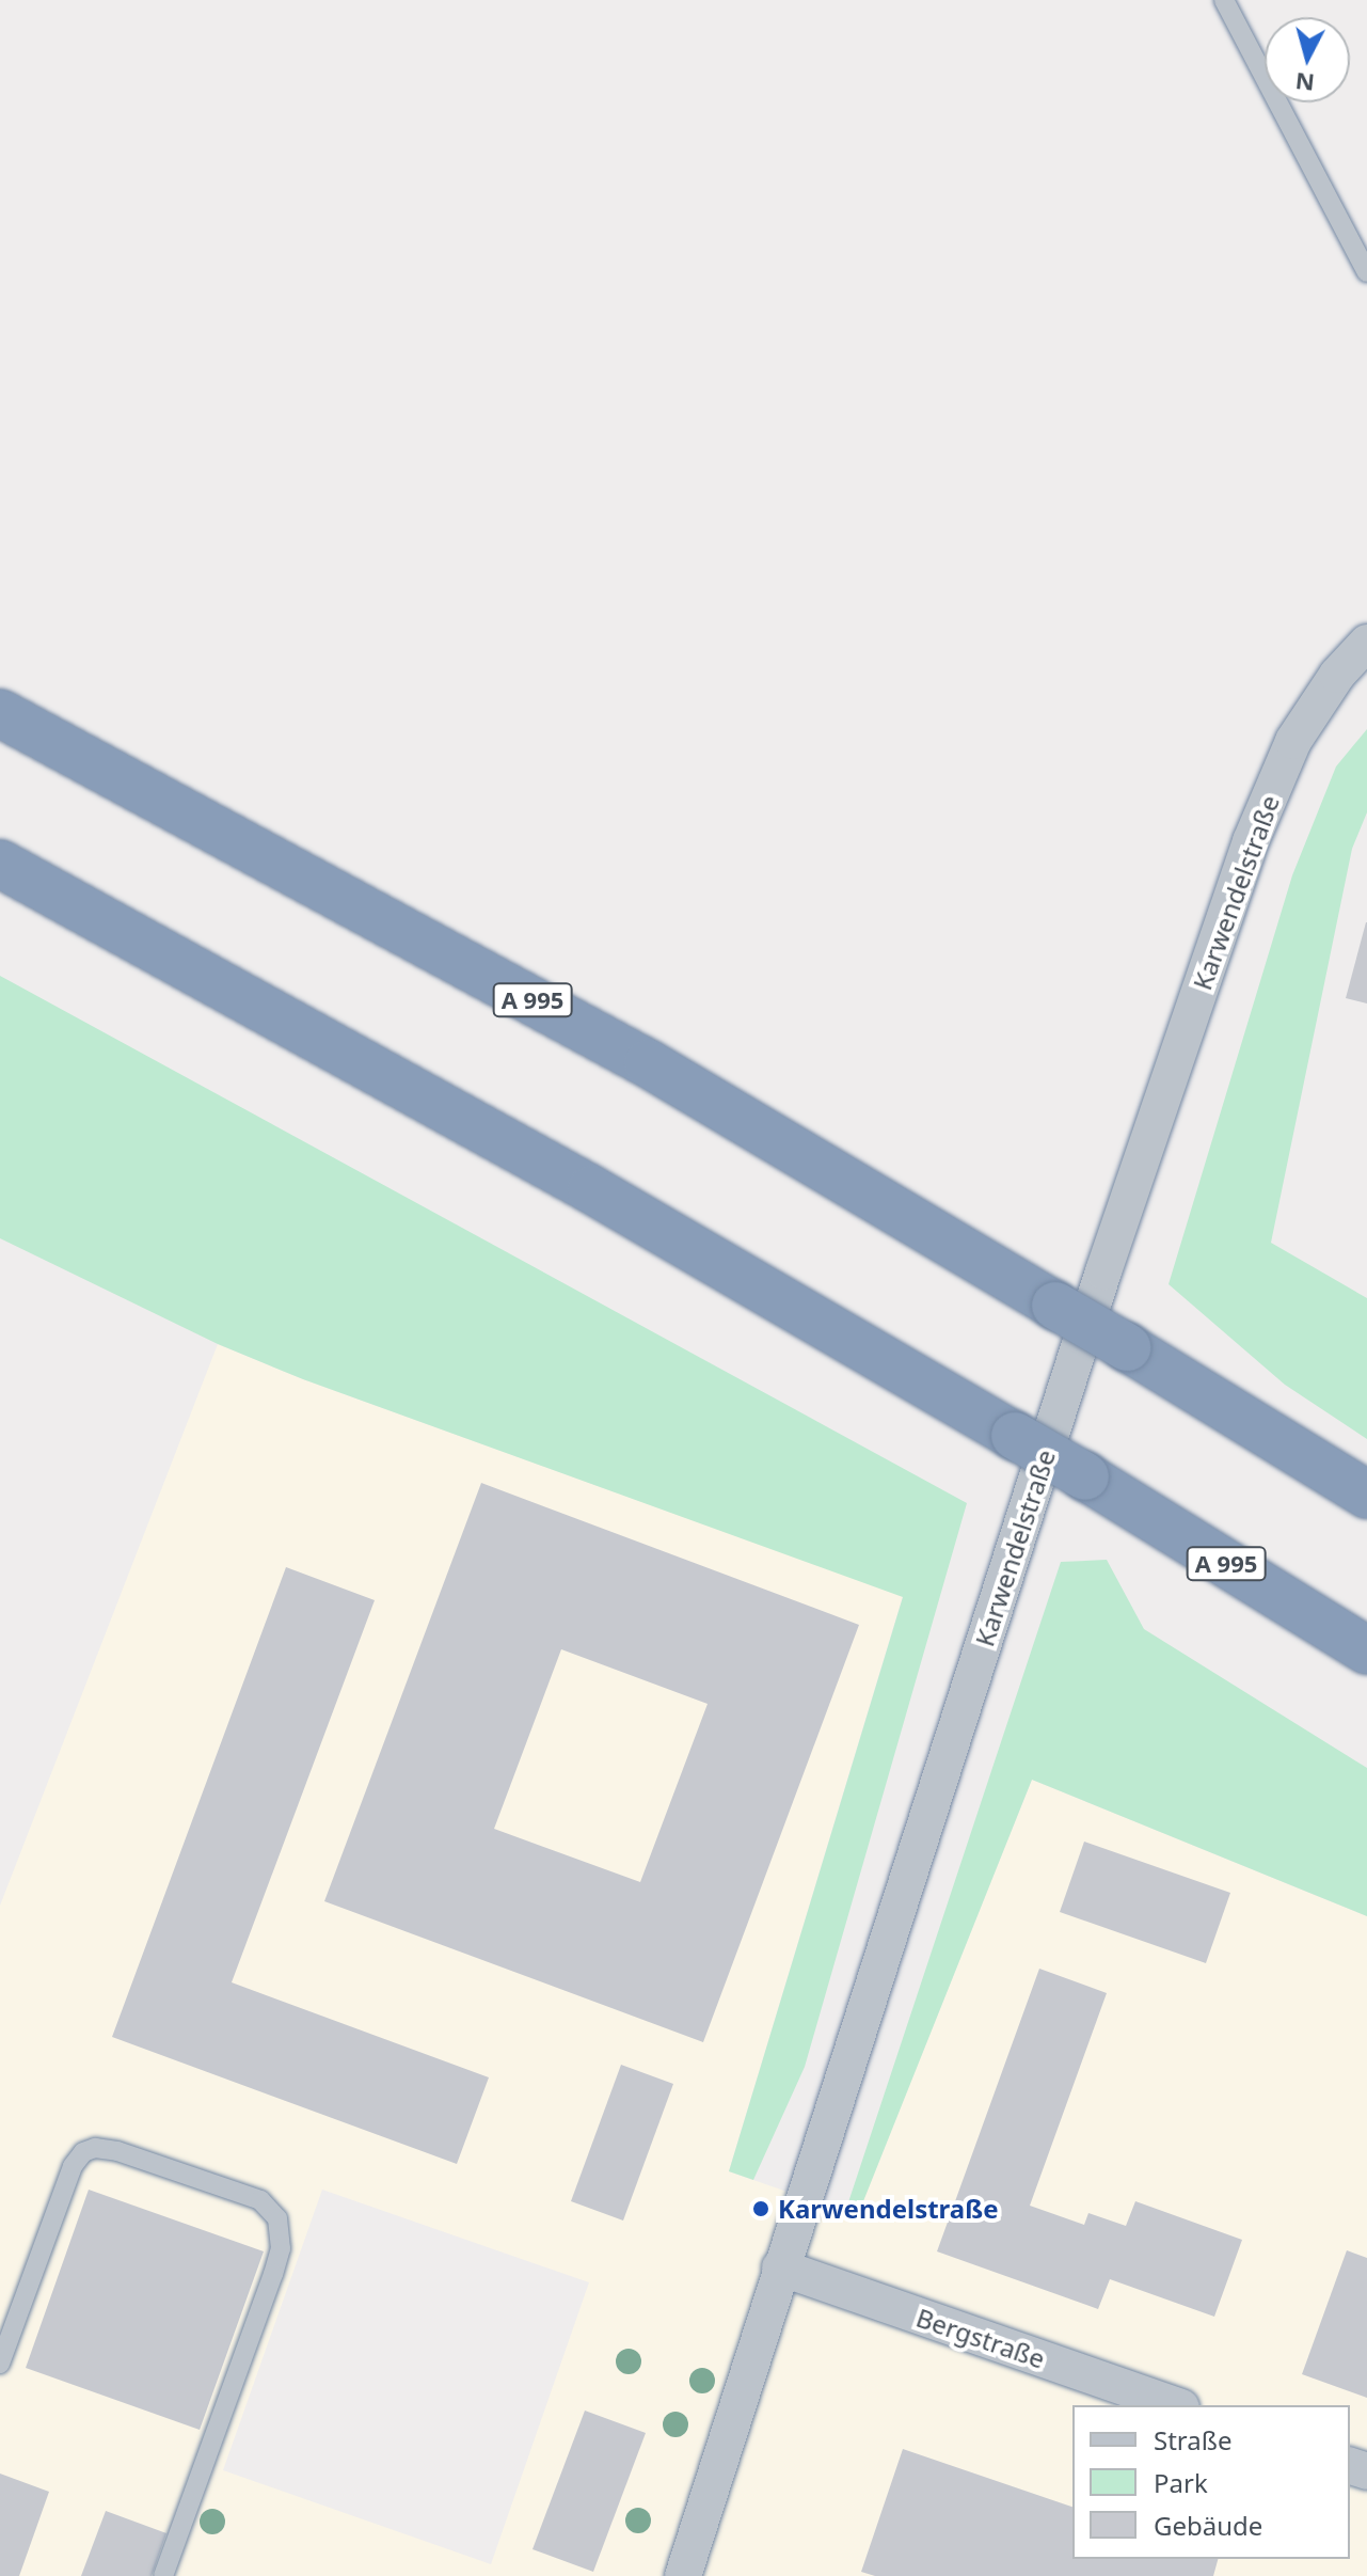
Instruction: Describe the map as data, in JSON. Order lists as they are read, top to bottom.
{
  "streets": {
    "highway": ["A 995"],
    "street": ["Karwendelstraße", "Bergstraße"]
  },
  "crossings": [
    ["Karwendelstraße", "Bergstraße"]
  ],
  "places": ["Karwendelstraße"],
  "legend": ["Straße", "Park", "Gebäude"],
  "north": "bottom"
}
